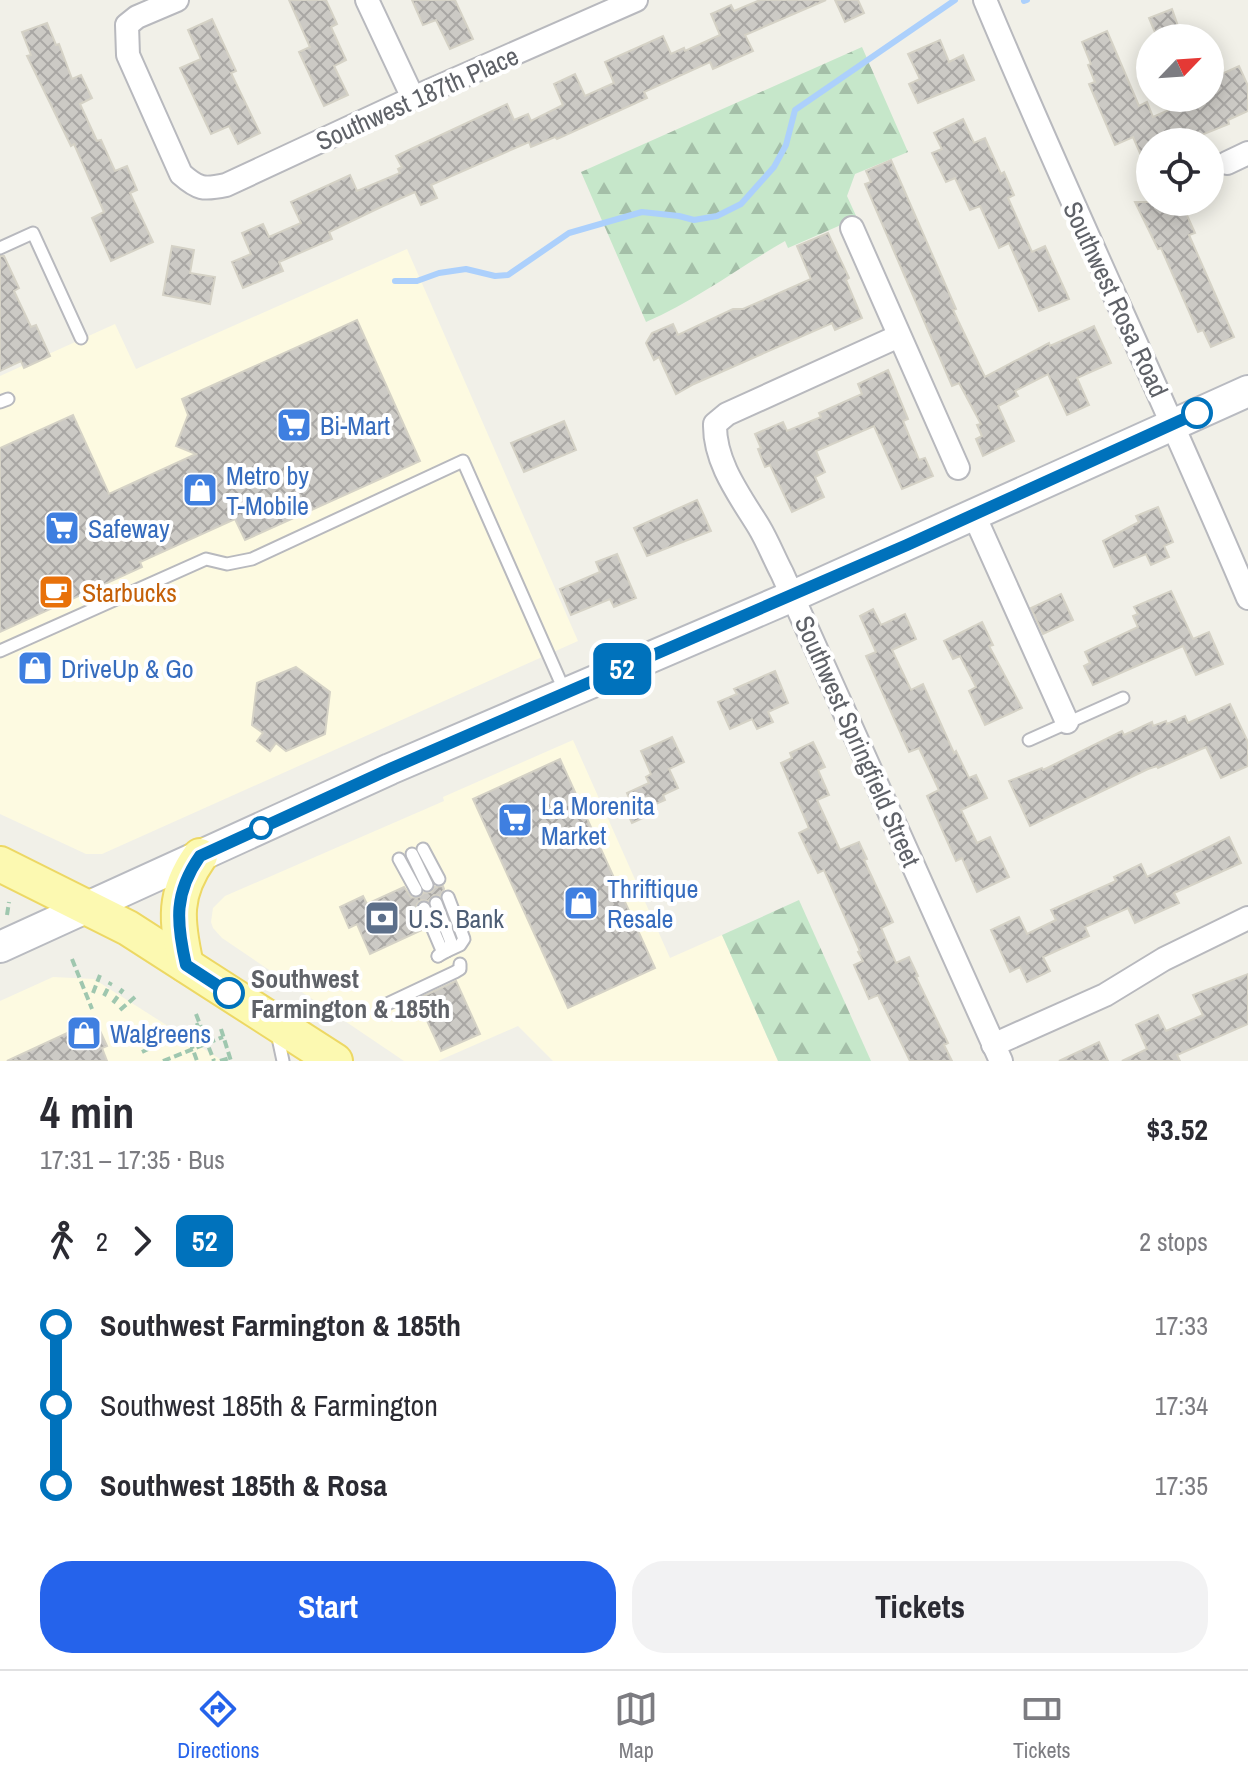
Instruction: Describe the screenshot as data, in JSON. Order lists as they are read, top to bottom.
{
  "streets": {
    "street": ["Southwest 187th Place", "Southwest Rosa Road", "Southwest Springfield Street"]
  },
  "places": {
    "supermarket": ["Bi-Mart", "Safeway", "La Morenita Market"],
    "shop": [
      "Metro by T-Mobile",
      "DriveUp & Go",
      "Thriftique Resale",
      "Walgreens"
    ],
    "cafe": ["Starbucks"],
    "bank": ["U.S. Bank"],
    "other": ["Southwest Farmington & 185th"]
  },
  "lines": ["bus line 52"],
  "north": "top right",
  "page": {
    "on_map": "52",
    "heading": ["4 min", "17:31 – 17:35 · Bus", "$3.52"],
    "legs": ["2", "52", "2 stops"],
    "list": [
      {
        "name": "Southwest Farmington & 185th",
        "value": "17:33"
      },
      {
        "name": "Southwest 185th & Farmington",
        "value": "17:34"
      },
      {
        "name": "Southwest 185th & Rosa",
        "value": "17:35"
      }
    ],
    "buttons": ["Start", "Tickets"],
    "tabs": ["Directions", "Map", "Tickets"]
  }
}
